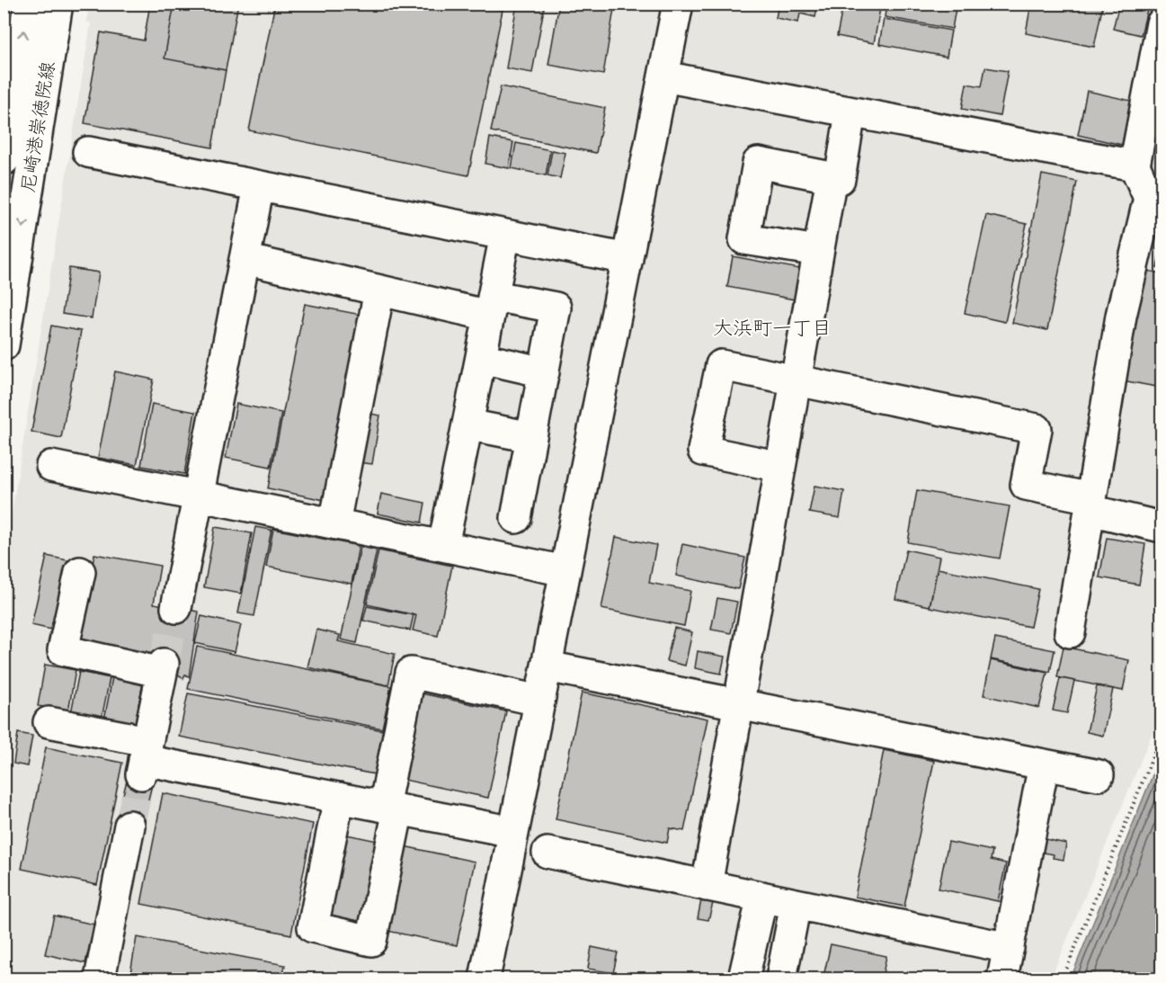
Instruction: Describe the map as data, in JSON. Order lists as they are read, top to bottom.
{
  "streets": {
    "main road": ["尼崎港崇徳院線"]
  },
  "districts": ["大浜町一丁目"]
}
